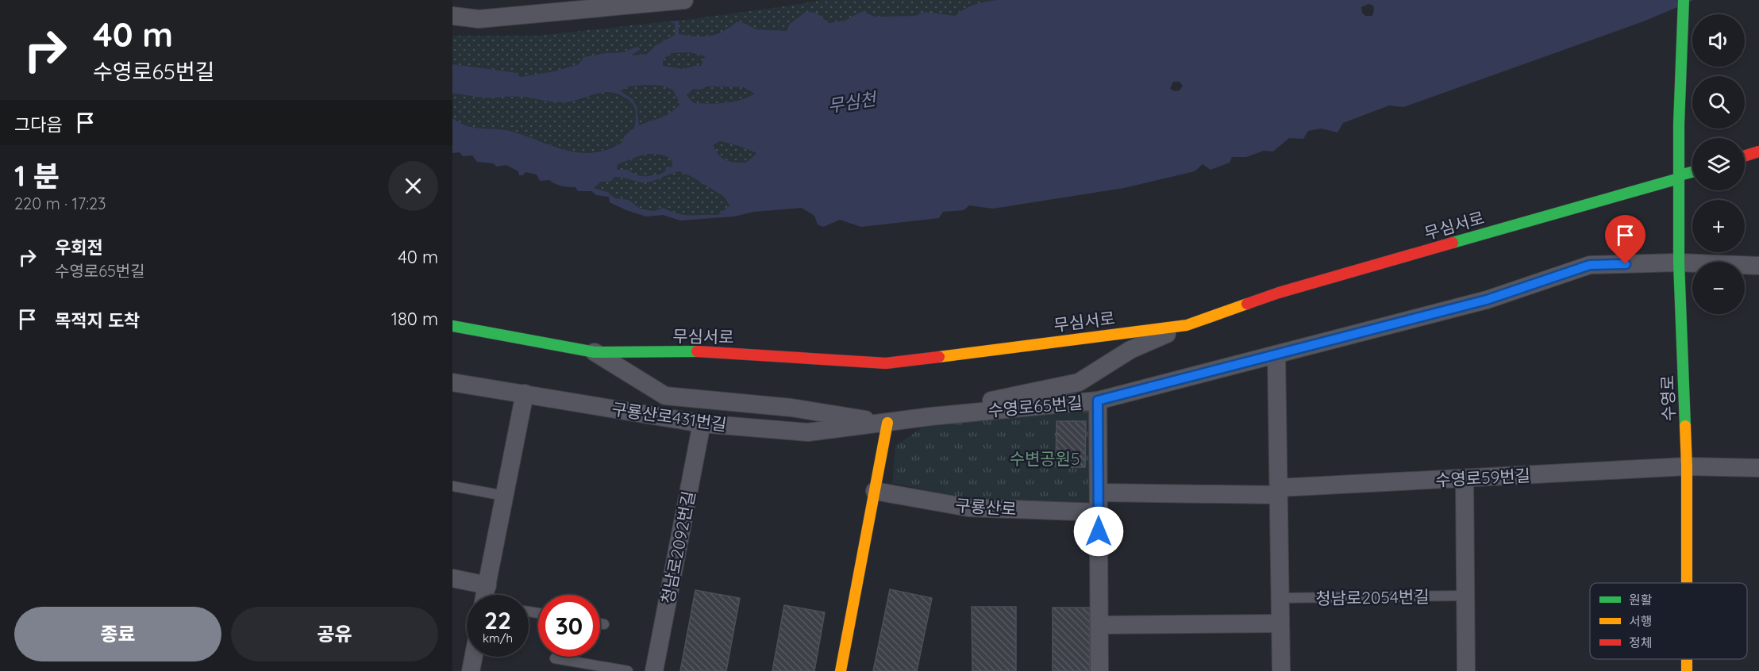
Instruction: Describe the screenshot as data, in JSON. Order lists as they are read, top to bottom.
{
  "streets": {
    "street": [
      "무심서로",
      "수영로",
      "수영로65번길",
      "구룡산로431번길",
      "수영로59번길",
      "구룡산로",
      "청남로2092번길"
    ],
    "lane": ["청남로2054번길"]
  },
  "crossings": [
    ["무심서로", "수영로"],
    ["수영로", "수영로65번길"],
    ["수영로", "수영로59번길"],
    ["수영로65번길", "구룡산로431번길"],
    ["구룡산로431번길", "청남로2092번길"]
  ],
  "water": ["무심천"],
  "parks": ["수변공원5"],
  "legend": ["원활", "서행", "정체"],
  "page": {
    "turn": ["40 m", "수영로65번길"],
    "map_buttons": ["+", "−"],
    "then": "그다음",
    "heading": ["1 분", "220 m · 17:23"],
    "list": [
      {
        "name": "우회전",
        "note": "수영로65번길",
        "value": "40 m"
      },
      {
        "name": "목적지 도착",
        "value": "180 m"
      }
    ],
    "speed": "22 km/h",
    "limit": "30",
    "buttons": ["종료", "공유"]
  }
}
